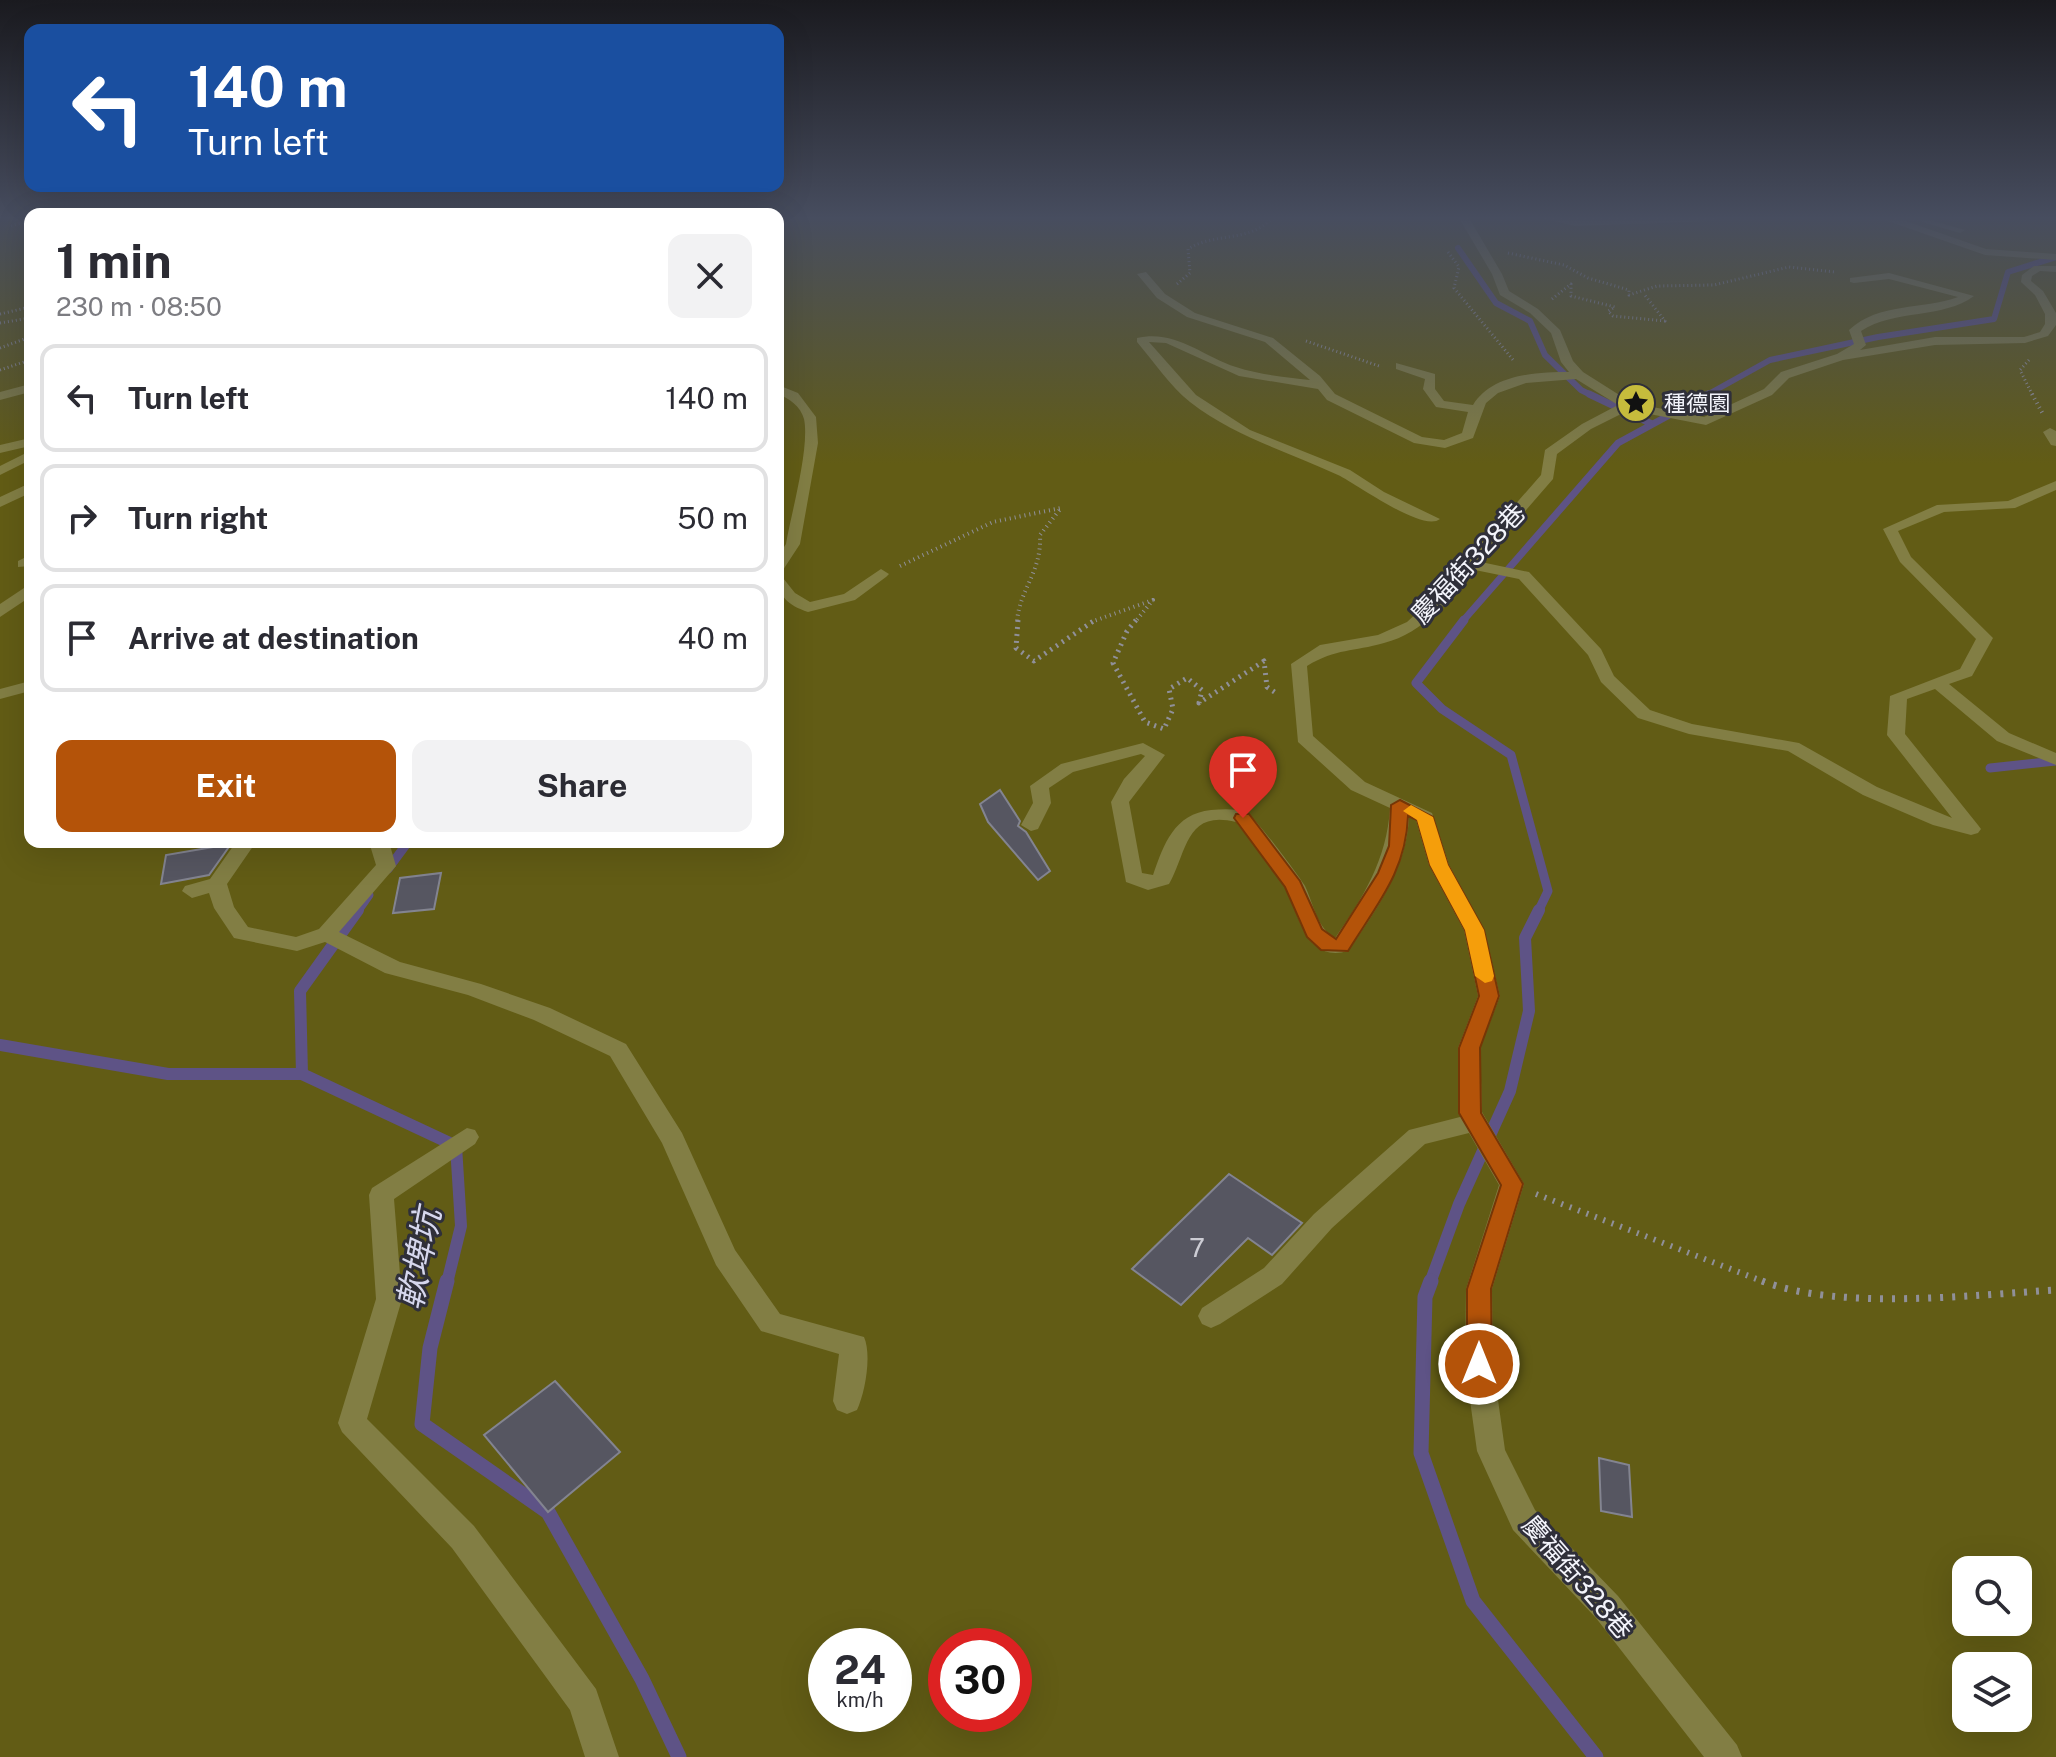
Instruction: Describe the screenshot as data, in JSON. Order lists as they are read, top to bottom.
{
  "streets": {
    "street": ["慶福街328巷"]
  },
  "water": ["軟埤坑"],
  "places": {
    "place": ["種德園"]
  },
  "house_numbers": ["7"],
  "page": {
    "turn": ["140 m", "Turn left"],
    "heading": ["1 min", "230 m · 08:50"],
    "list": [
      {
        "name": "Turn left",
        "value": "140 m"
      },
      {
        "name": "Turn right",
        "value": "50 m"
      },
      {
        "name": "Arrive at destination",
        "value": "40 m"
      }
    ],
    "buttons": ["Exit", "Share"],
    "speed": "24 km/h",
    "limit": "30"
  }
}
